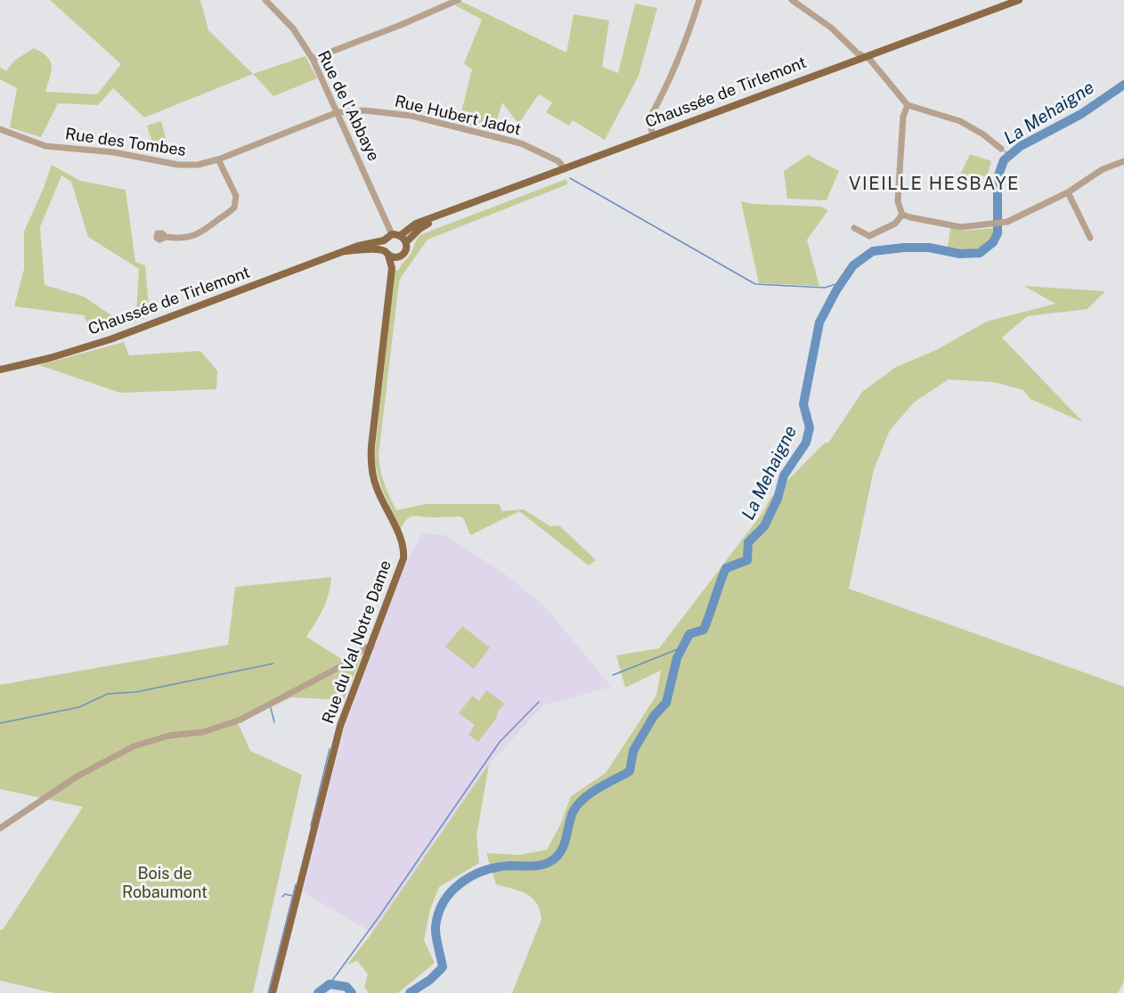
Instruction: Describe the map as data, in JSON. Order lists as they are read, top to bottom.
{
  "streets": {
    "main road": ["Chaussée de Tirlemont", "Rue du Val Notre Dame"],
    "street": ["Rue de l'Abbaye", "Rue Hubert Jadot", "Rue des Tombes"]
  },
  "crossings": [
    ["Chaussée de Tirlemont", "Rue de l'Abbaye"],
    ["Chaussée de Tirlemont", "Rue Hubert Jadot"],
    ["Chaussée de Tirlemont", "Rue du Val Notre Dame"],
    ["Rue de l'Abbaye", "Rue Hubert Jadot"],
    ["Rue de l'Abbaye", "Rue des Tombes"],
    ["Rue Hubert Jadot", "Rue des Tombes"]
  ],
  "districts": ["VIEILLE HESBAYE"],
  "water": ["La Mehaigne"],
  "parks": ["Bois de Robaumont"]
}
